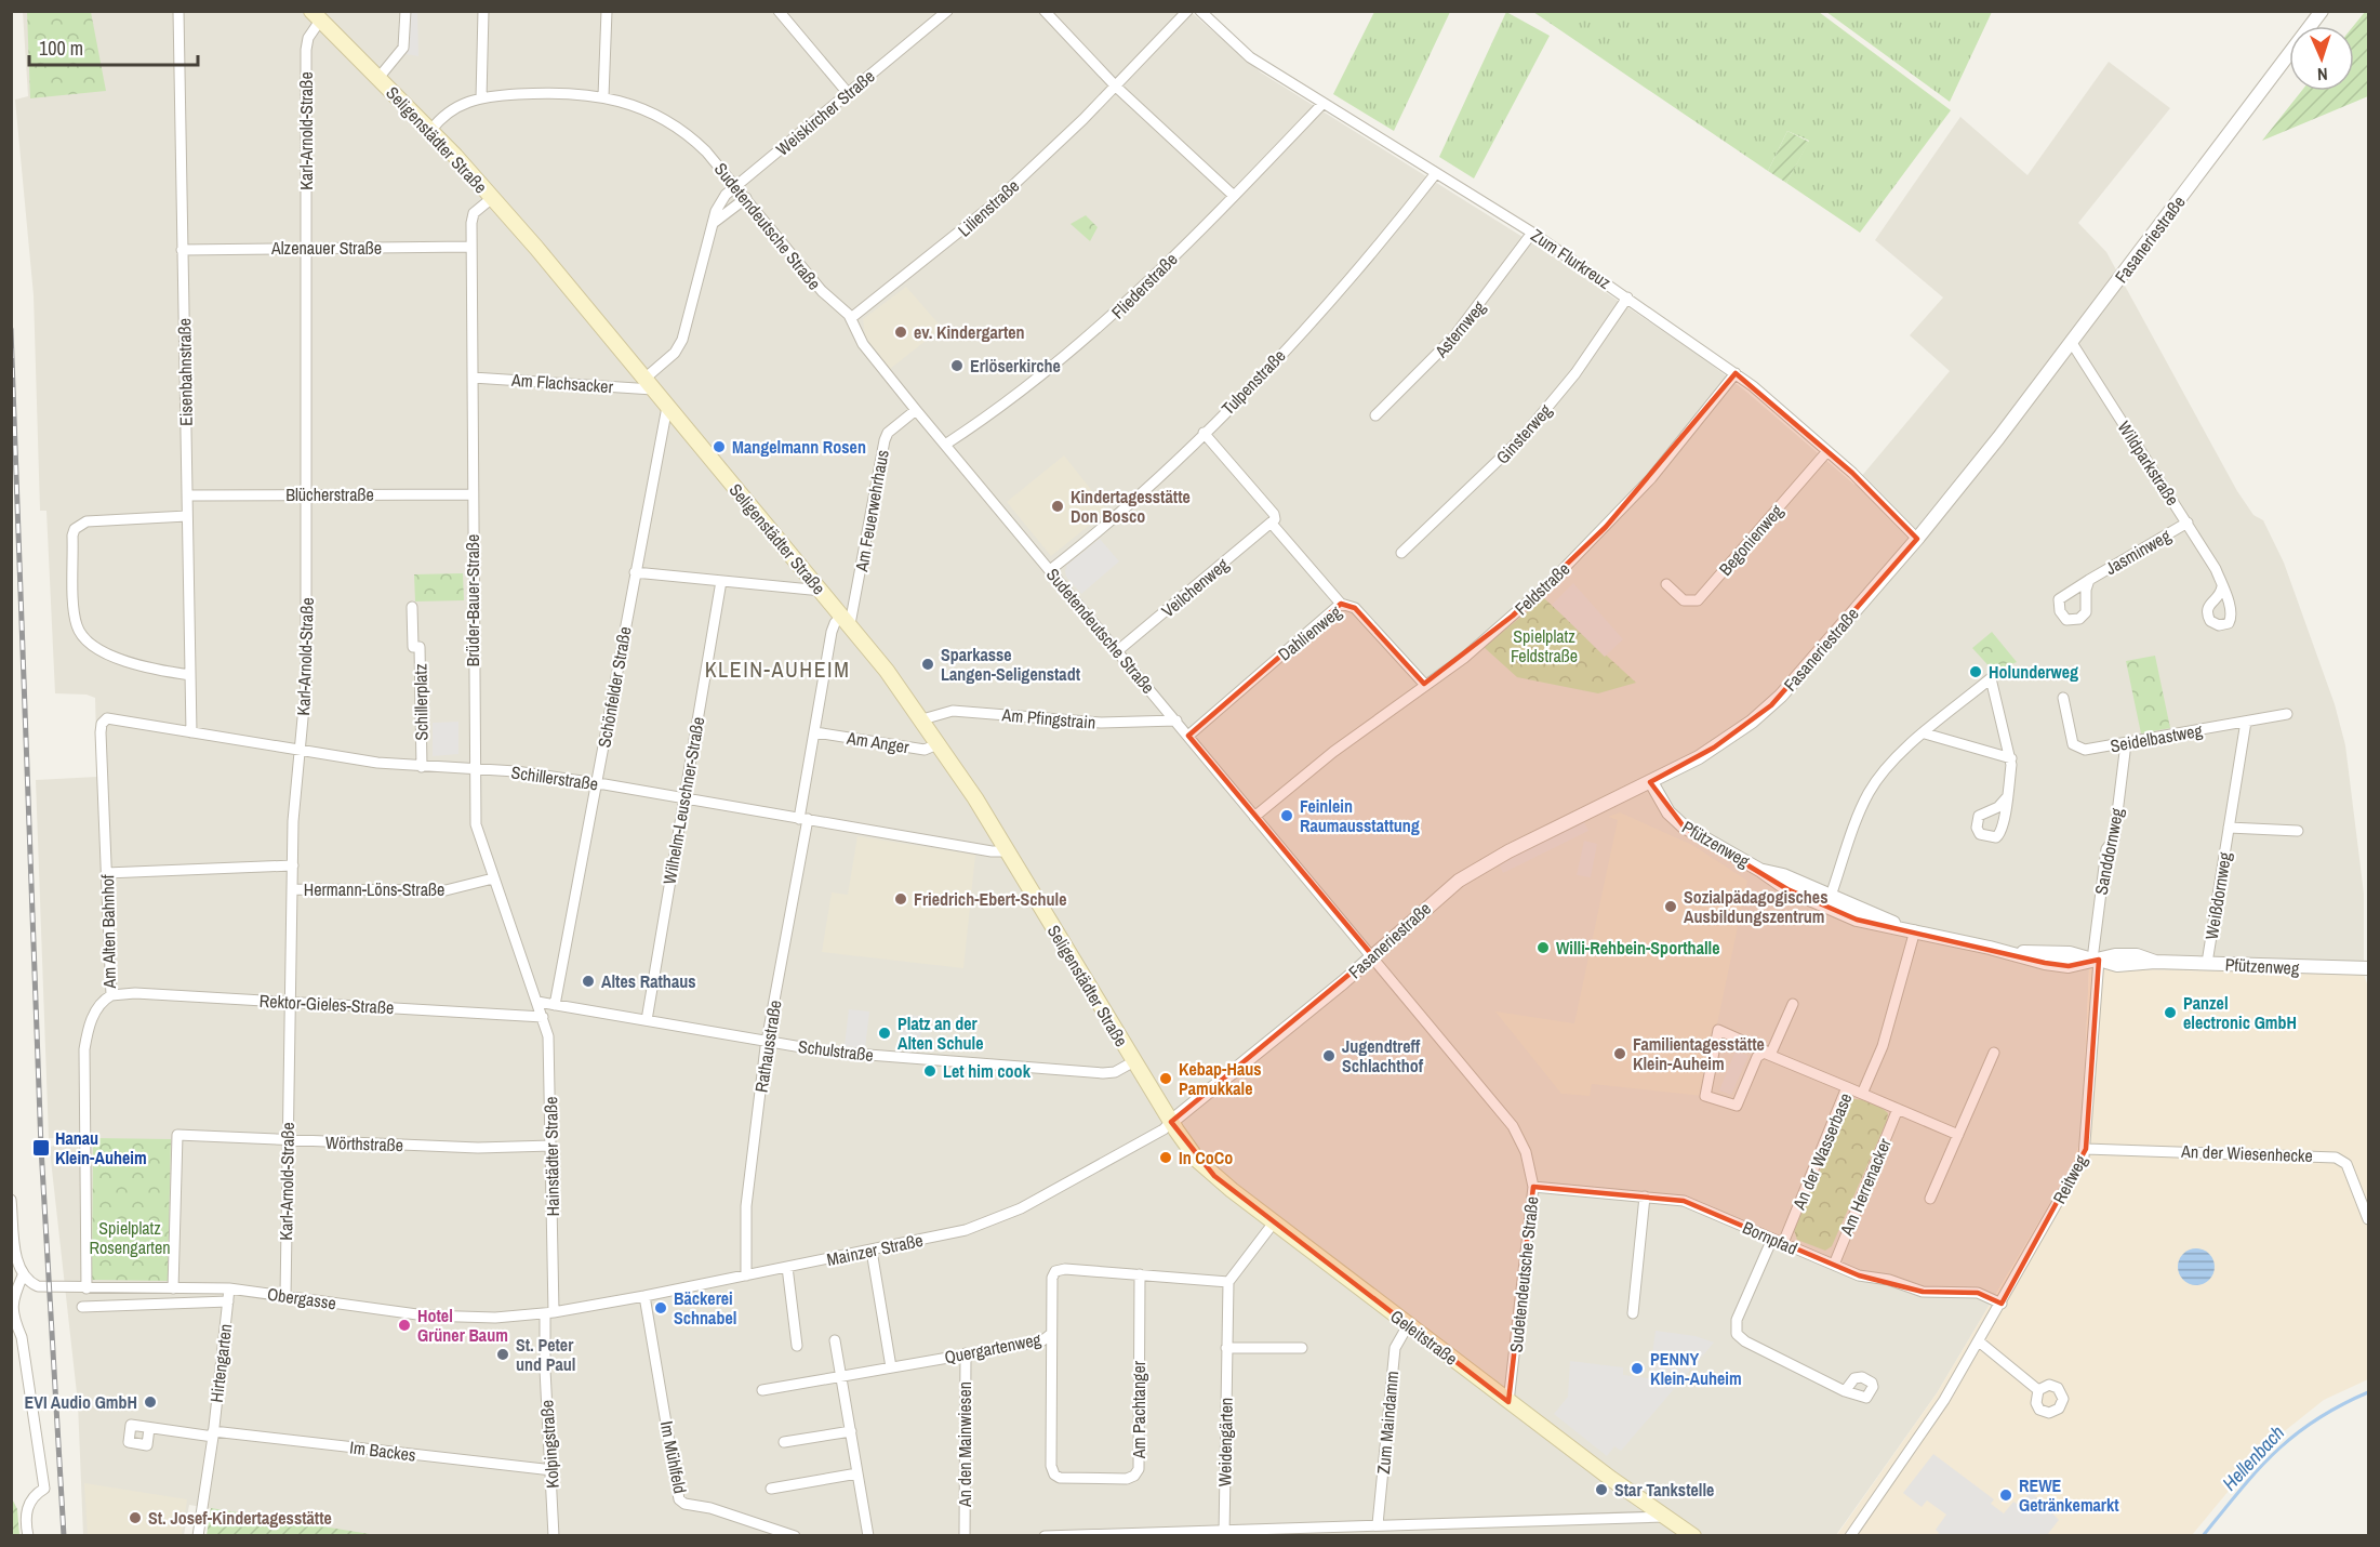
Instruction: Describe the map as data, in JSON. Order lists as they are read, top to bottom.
{
  "streets": {
    "main road": ["Seligenstädter Straße", "Geleitstraße"],
    "street": [
      "Weiskircher Straße",
      "Karl-Arnold-Straße",
      "Lilienstraße",
      "Sudetendeutsche Straße",
      "Fasaneriestraße",
      "Alzenauer Straße",
      "Zum Flurkreuz",
      "Fliederstraße",
      "Asternweg",
      "Eisenbahnstraße",
      "Tulpenstraße",
      "Am Flachsacker",
      "Ginsterweg",
      "Wildparkstraße",
      "Blücherstraße",
      "Am Feuerwehrhaus",
      "Begonienweg",
      "Jasminweg",
      "Veilchenweg",
      "Feldstraße",
      "Brüder-Bauer-Straße",
      "Dahlienweg",
      "Schönfelder Straße",
      "Schillerplatz",
      "Am Pfingstrain",
      "Seidelbastweg",
      "Am Anger",
      "Schillerstraße",
      "Wilhelm-Leuschner-Straße",
      "Pfützenweg",
      "Sanddornweg",
      "Hermann-Löns-Straße",
      "Weißdornweg",
      "Am Alten Bahnhof",
      "Rektor-Gieles-Straße",
      "Rathausstraße",
      "Schulstraße",
      "Wörthstraße",
      "An der Wasserbase",
      "An der Wiesenhecke",
      "Hainstädter Straße",
      "Reitweg",
      "Am Herrenacker",
      "Bornpfad",
      "Mainzer Straße",
      "Obergasse",
      "Quergartenweg",
      "Hirtengarten",
      "Am Pachtanger",
      "Zum Maindamm",
      "Weidengärten",
      "Kolpingstraße",
      "An den Mainwiesen",
      "Im Backes",
      "Im Mühlfeld"
    ]
  },
  "crossings": [
    ["Weiskircher Straße", "Seligenstädter Straße"],
    ["Weiskircher Straße", "Sudetendeutsche Straße"],
    ["Weiskircher Straße", "Am Flachsacker"],
    ["Karl-Arnold-Straße", "Seligenstädter Straße"],
    ["Karl-Arnold-Straße", "Alzenauer Straße"],
    ["Karl-Arnold-Straße", "Blücherstraße"],
    ["Karl-Arnold-Straße", "Schillerstraße"],
    ["Karl-Arnold-Straße", "Hermann-Löns-Straße"],
    ["Karl-Arnold-Straße", "Rektor-Gieles-Straße"],
    ["Karl-Arnold-Straße", "Wörthstraße"],
    ["Karl-Arnold-Straße", "Obergasse"],
    ["Seligenstädter Straße", "Sudetendeutsche Straße"],
    ["Seligenstädter Straße", "Fasaneriestraße"],
    ["Seligenstädter Straße", "Am Flachsacker"],
    ["Seligenstädter Straße", "Am Feuerwehrhaus"],
    ["Seligenstädter Straße", "Brüder-Bauer-Straße"],
    ["Seligenstädter Straße", "Schönfelder Straße"],
    ["Seligenstädter Straße", "Am Pfingstrain"],
    ["Seligenstädter Straße", "Am Anger"],
    ["Seligenstädter Straße", "Schillerstraße"],
    ["Seligenstädter Straße", "Rathausstraße"],
    ["Seligenstädter Straße", "Schulstraße"],
    ["Seligenstädter Straße", "Mainzer Straße"],
    ["Seligenstädter Straße", "Geleitstraße"],
    ["Lilienstraße", "Sudetendeutsche Straße"],
    ["Sudetendeutsche Straße", "Fasaneriestraße"],
    ["Sudetendeutsche Straße", "Fliederstraße"],
    ["Sudetendeutsche Straße", "Tulpenstraße"],
    ["Sudetendeutsche Straße", "Am Feuerwehrhaus"],
    ["Sudetendeutsche Straße", "Veilchenweg"],
    ["Sudetendeutsche Straße", "Feldstraße"],
    ["Sudetendeutsche Straße", "Dahlienweg"],
    ["Sudetendeutsche Straße", "Am Pfingstrain"],
    ["Sudetendeutsche Straße", "Bornpfad"],
    ["Sudetendeutsche Straße", "Geleitstraße"],
    ["Fasaneriestraße", "Zum Flurkreuz"],
    ["Fasaneriestraße", "Wildparkstraße"],
    ["Fasaneriestraße", "Pfützenweg"],
    ["Fasaneriestraße", "Mainzer Straße"],
    ["Fasaneriestraße", "Geleitstraße"],
    ["Alzenauer Straße", "Eisenbahnstraße"],
    ["Alzenauer Straße", "Brüder-Bauer-Straße"],
    ["Zum Flurkreuz", "Fliederstraße"],
    ["Zum Flurkreuz", "Asternweg"],
    ["Zum Flurkreuz", "Tulpenstraße"],
    ["Zum Flurkreuz", "Ginsterweg"],
    ["Zum Flurkreuz", "Begonienweg"],
    ["Zum Flurkreuz", "Feldstraße"],
    ["Eisenbahnstraße", "Blücherstraße"],
    ["Eisenbahnstraße", "Schillerstraße"],
    ["Am Flachsacker", "Brüder-Bauer-Straße"],
    ["Wildparkstraße", "Jasminweg"],
    ["Blücherstraße", "Brüder-Bauer-Straße"],
    ["Am Feuerwehrhaus", "Rathausstraße"],
    ["Feldstraße", "Dahlienweg"],
    ["Brüder-Bauer-Straße", "Schillerstraße"],
    ["Brüder-Bauer-Straße", "Hermann-Löns-Straße"],
    ["Brüder-Bauer-Straße", "Schulstraße"],
    ["Brüder-Bauer-Straße", "Hainstädter Straße"],
    ["Schönfelder Straße", "Schillerstraße"],
    ["Schönfelder Straße", "Schulstraße"],
    ["Schillerplatz", "Schillerstraße"],
    ["Seidelbastweg", "Sanddornweg"],
    ["Seidelbastweg", "Weißdornweg"],
    ["Am Anger", "Rathausstraße"],
    ["Schillerstraße", "Wilhelm-Leuschner-Straße"],
    ["Schillerstraße", "Am Alten Bahnhof"],
    ["Schillerstraße", "Rathausstraße"],
    ["Wilhelm-Leuschner-Straße", "Schulstraße"],
    ["Pfützenweg", "Sanddornweg"],
    ["Pfützenweg", "Weißdornweg"],
    ["Pfützenweg", "An der Wasserbase"],
    ["Pfützenweg", "Reitweg"],
    ["Sanddornweg", "Reitweg"],
    ["Hermann-Löns-Straße", "Am Alten Bahnhof"],
    ["Am Alten Bahnhof", "Rektor-Gieles-Straße"],
    ["Am Alten Bahnhof", "Obergasse"],
    ["Rektor-Gieles-Straße", "Hainstädter Straße"],
    ["Rathausstraße", "Schulstraße"],
    ["Rathausstraße", "Mainzer Straße"],
    ["Schulstraße", "Hainstädter Straße"],
    ["Wörthstraße", "Hainstädter Straße"],
    ["Wörthstraße", "Obergasse"],
    ["An der Wasserbase", "Bornpfad"],
    ["An der Wiesenhecke", "Reitweg"],
    ["Hainstädter Straße", "Mainzer Straße"],
    ["Hainstädter Straße", "Obergasse"],
    ["Hainstädter Straße", "Kolpingstraße"],
    ["Reitweg", "Bornpfad"],
    ["Am Herrenacker", "Bornpfad"],
    ["Mainzer Straße", "Obergasse"],
    ["Mainzer Straße", "Geleitstraße"],
    ["Mainzer Straße", "Kolpingstraße"],
    ["Mainzer Straße", "Im Mühlfeld"],
    ["Obergasse", "Hirtengarten"],
    ["Obergasse", "Kolpingstraße"],
    ["Geleitstraße", "Zum Maindamm"],
    ["Quergartenweg", "Am Pachtanger"],
    ["Quergartenweg", "Weidengärten"],
    ["Quergartenweg", "An den Mainwiesen"],
    ["Hirtengarten", "Im Backes"],
    ["Kolpingstraße", "Im Backes"]
  ],
  "districts": ["KLEIN-AUHEIM"],
  "water": ["Hellenbach"],
  "parks": ["Spielplatz Feldstraße", "Spielplatz Rosengarten"],
  "places": {
    "other": [
      "ev. Kindergarten",
      "Erlöserkirche",
      "Mangelmann Rosen",
      "Kindertagesstätte Don Bosco",
      "Sparkasse Langen-Seligenstadt",
      "Holunderweg",
      "Feinlein Raumausstattung",
      "Friedrich-Ebert-Schule",
      "Sozialpädagogisches Ausbildungszentrum",
      "Willi-Rehbein-Sporthalle",
      "Altes Rathaus",
      "Panzel electronic GmbH",
      "Platz an der Alten Schule",
      "Familientagesstätte Klein-Auheim",
      "Jugendtreff Schlachthof",
      "Let him cook",
      "Kebap-Haus Pamukkale",
      "In CoCo",
      "Bäckerei Schnabel",
      "Hotel Grüner Baum",
      "St. Peter und Paul",
      "PENNY Klein-Auheim",
      "EVI Audio GmbH",
      "Star Tankstelle",
      "REWE Getränkemarkt",
      "St. Josef-Kindertagesstätte"
    ],
    "transit": ["Hanau Klein-Auheim"]
  },
  "scale_bar": "100 m",
  "north": "bottom"
}
